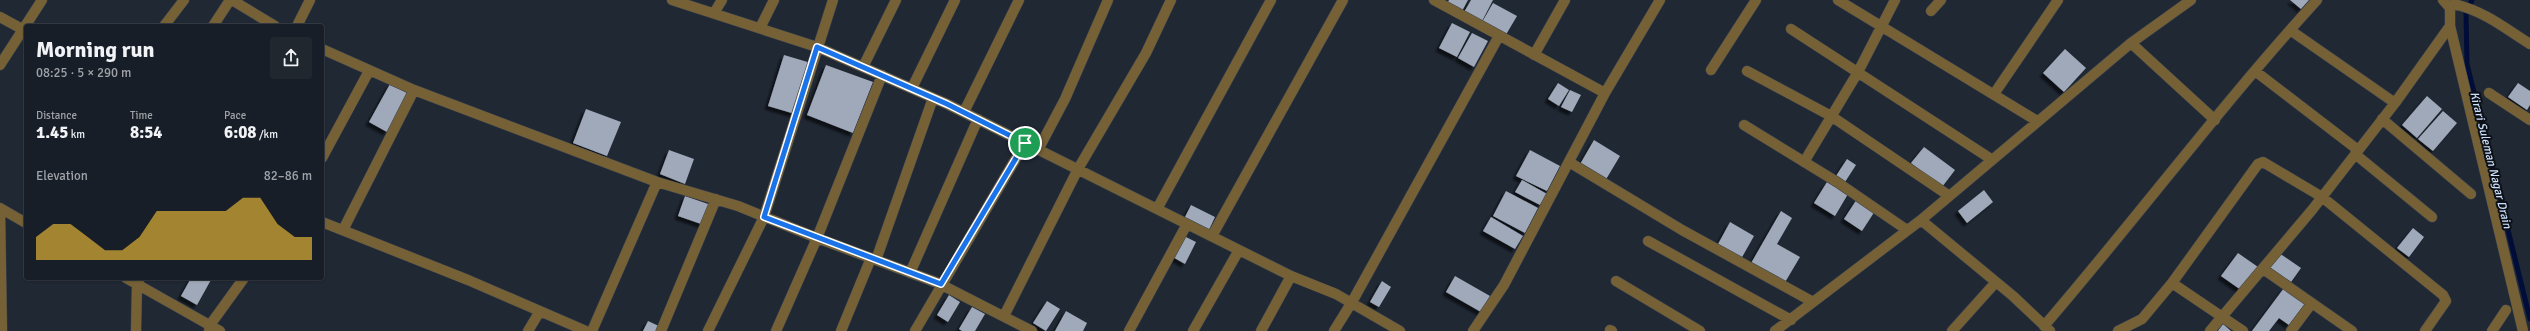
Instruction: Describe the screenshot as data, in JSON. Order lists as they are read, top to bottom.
{
  "water": ["Kirari Suleman Nagar Drain"],
  "page": {
    "heading": ["Morning run", "08:25 · 5 × 290 m"],
    "stats": [
      ["Distance", "1.45 km"],
      ["Time", "8:54"],
      ["Pace", "6:08 /km"]
    ],
    "chart": ["Elevation", "82–86 m"]
  }
}
